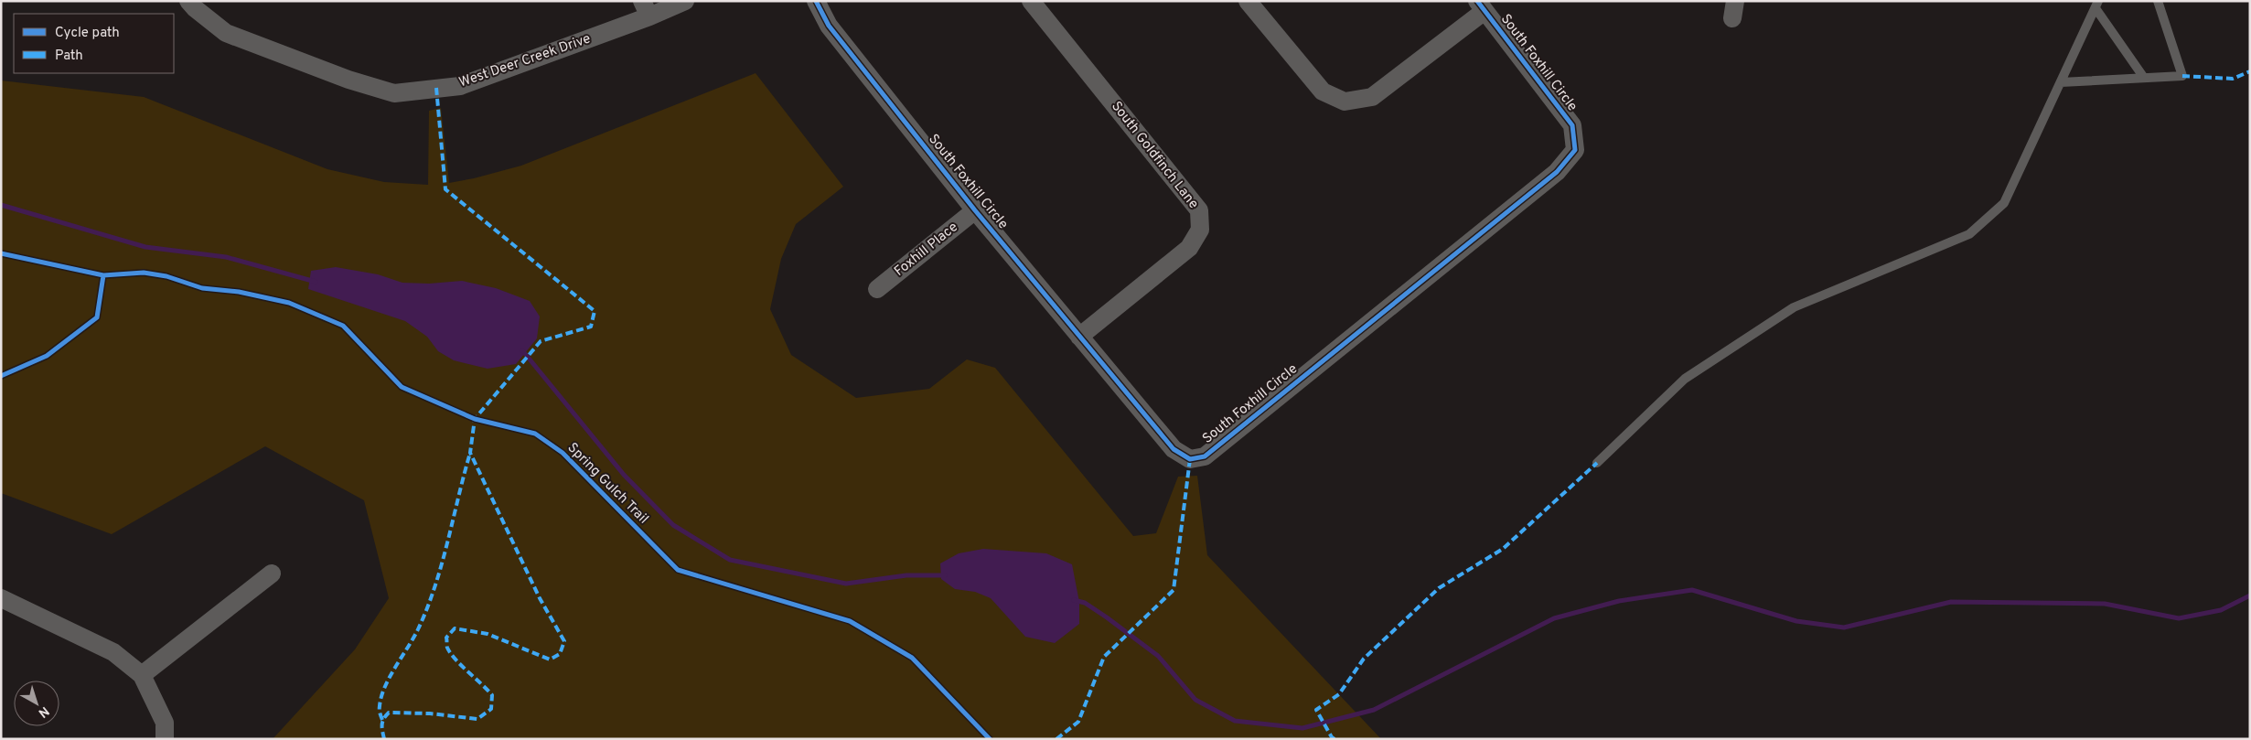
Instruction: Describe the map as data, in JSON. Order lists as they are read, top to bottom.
{
  "streets": {
    "street": [
      "West Deer Creek Drive",
      "South Foxhill Circle",
      "South Goldfinch Lane",
      "Foxhill Place"
    ],
    "cycle path": ["Spring Gulch Trail"]
  },
  "crossings": [
    ["South Foxhill Circle", "South Goldfinch Lane"],
    ["South Foxhill Circle", "Foxhill Place"]
  ],
  "legend": ["Cycle path", "Path"],
  "north": "bottom right"
}
